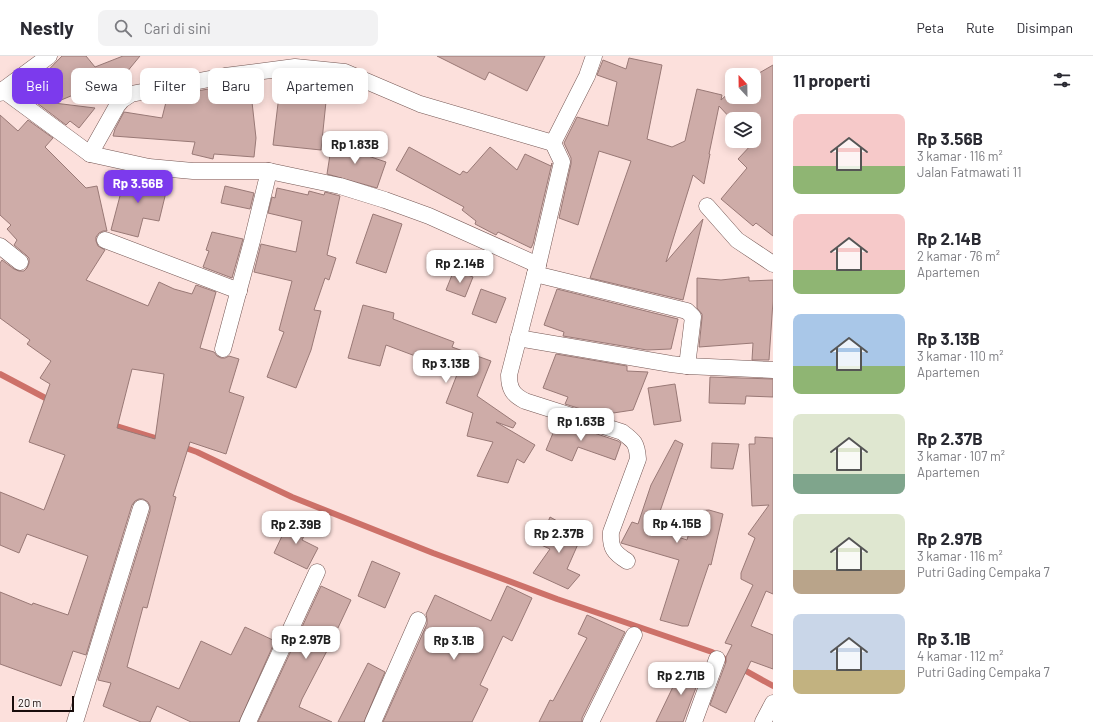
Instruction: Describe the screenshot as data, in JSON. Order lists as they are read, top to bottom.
{
  "scale_bar": "20 m",
  "north": "top",
  "page": {
    "header": "Nestly",
    "search": "Cari di sini",
    "nav": ["Peta", "Rute", "Disimpan"],
    "heading": "11 properti",
    "chip": [
      "Beli",
      "Sewa",
      "Filter",
      "Baru",
      "Apartemen"
    ],
    "list": [
      {
        "name": "Rp 3.56B",
        "note": "3 kamar · 116 m² · Jalan Fatmawati 11"
      },
      {
        "name": "Rp 2.14B",
        "note": "2 kamar · 76 m² · Apartemen"
      },
      {
        "name": "Rp 3.13B",
        "note": "3 kamar · 110 m² · Apartemen"
      },
      {
        "name": "Rp 2.37B",
        "note": "3 kamar · 107 m² · Apartemen"
      },
      {
        "name": "Rp 2.97B",
        "note": "3 kamar · 116 m² · Putri Gading Cempaka 7"
      },
      {
        "name": "Rp 3.1B",
        "note": "4 kamar · 112 m² · Putri Gading Cempaka 7"
      }
    ],
    "price": [
      "Rp 1.83B",
      "Rp 3.56B",
      "Rp 2.14B",
      "Rp 3.13B",
      "Rp 1.63B",
      "Rp 4.15B",
      "Rp 2.39B",
      "Rp 2.37B",
      "Rp 2.97B",
      "Rp 3.1B",
      "Rp 2.71B"
    ],
    "scale": "20 m"
  }
}
